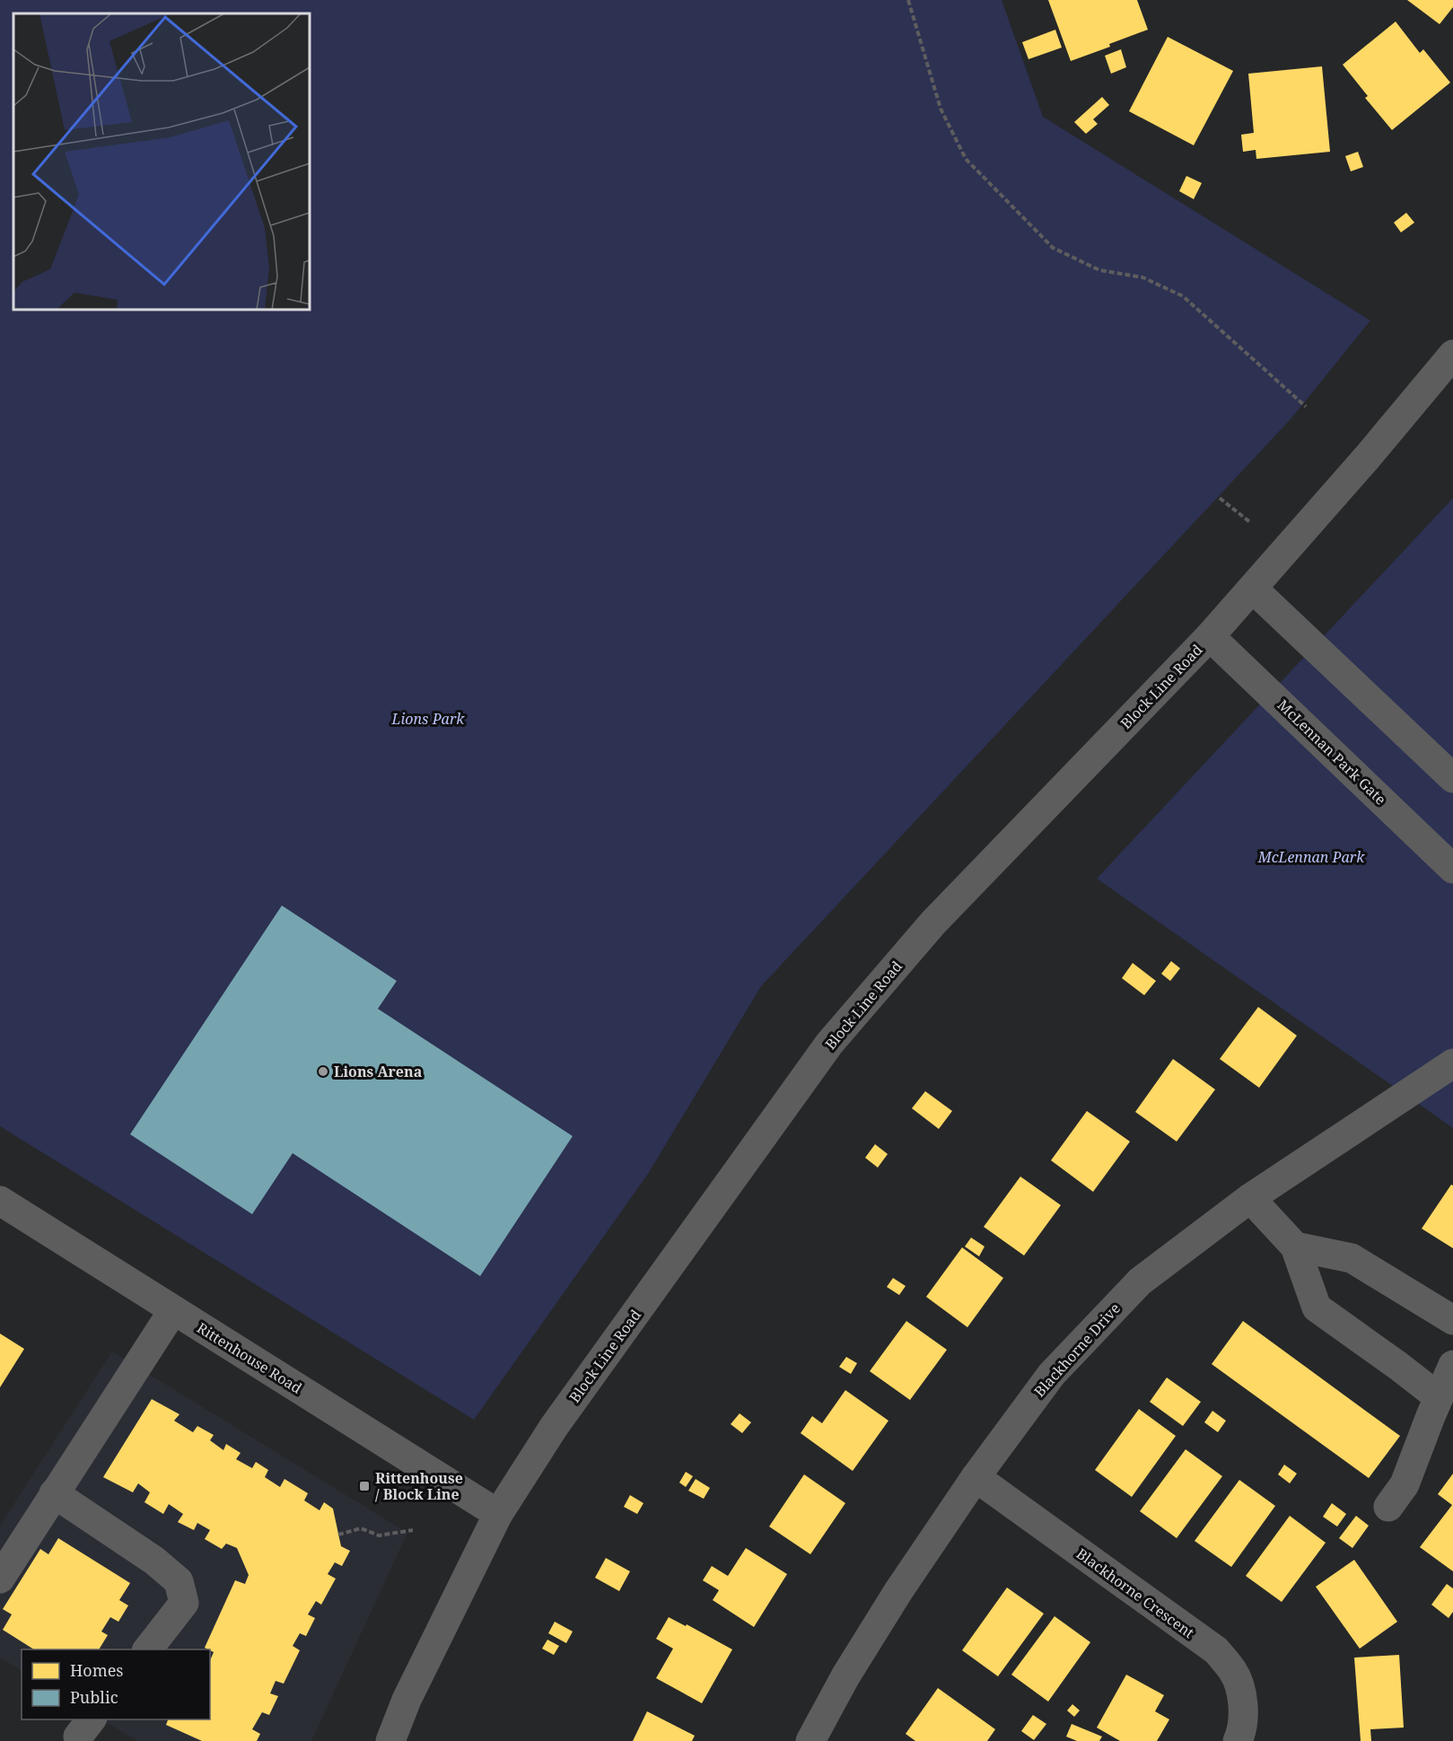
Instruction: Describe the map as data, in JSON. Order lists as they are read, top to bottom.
{
  "streets": {
    "street": [
      "Block Line Road",
      "McLennan Park Gate",
      "Blackhorne Drive",
      "Rittenhouse Road",
      "Blackhorne Crescent"
    ]
  },
  "crossings": [
    ["Block Line Road", "McLennan Park Gate"],
    ["Block Line Road", "Rittenhouse Road"],
    ["Blackhorne Drive", "Blackhorne Crescent"]
  ],
  "parks": ["Lions Park", "McLennan Park"],
  "places": {
    "other": ["Lions Arena"],
    "transit": ["Rittenhouse / Block Line"]
  },
  "legend": ["Homes", "Public"]
}
